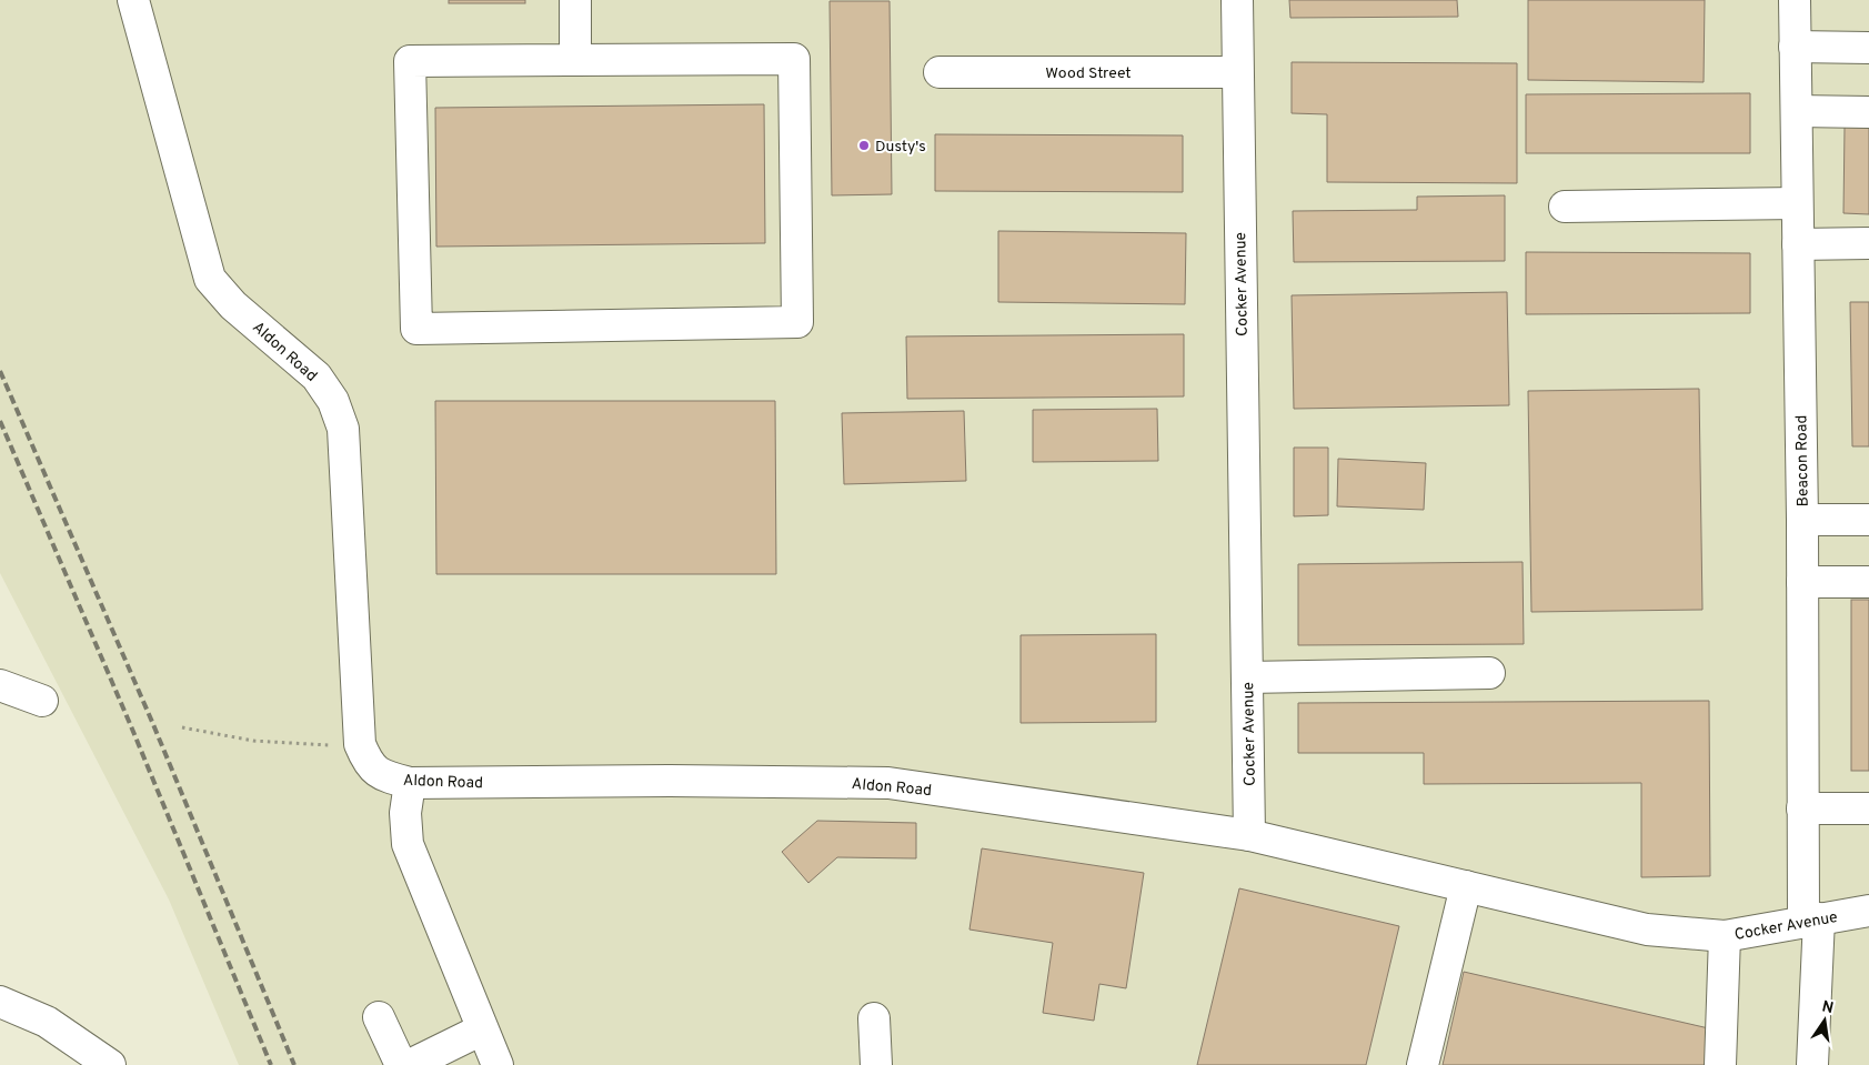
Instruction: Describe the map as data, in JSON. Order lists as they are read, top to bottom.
{
  "streets": {
    "street": [
      "Wood Street",
      "Cocker Avenue",
      "Aldon Road",
      "Beacon Road"
    ]
  },
  "crossings": [
    ["Wood Street", "Cocker Avenue"],
    ["Cocker Avenue", "Aldon Road"],
    ["Cocker Avenue", "Beacon Road"]
  ],
  "places": ["Dusty's"],
  "north": "top"
}
